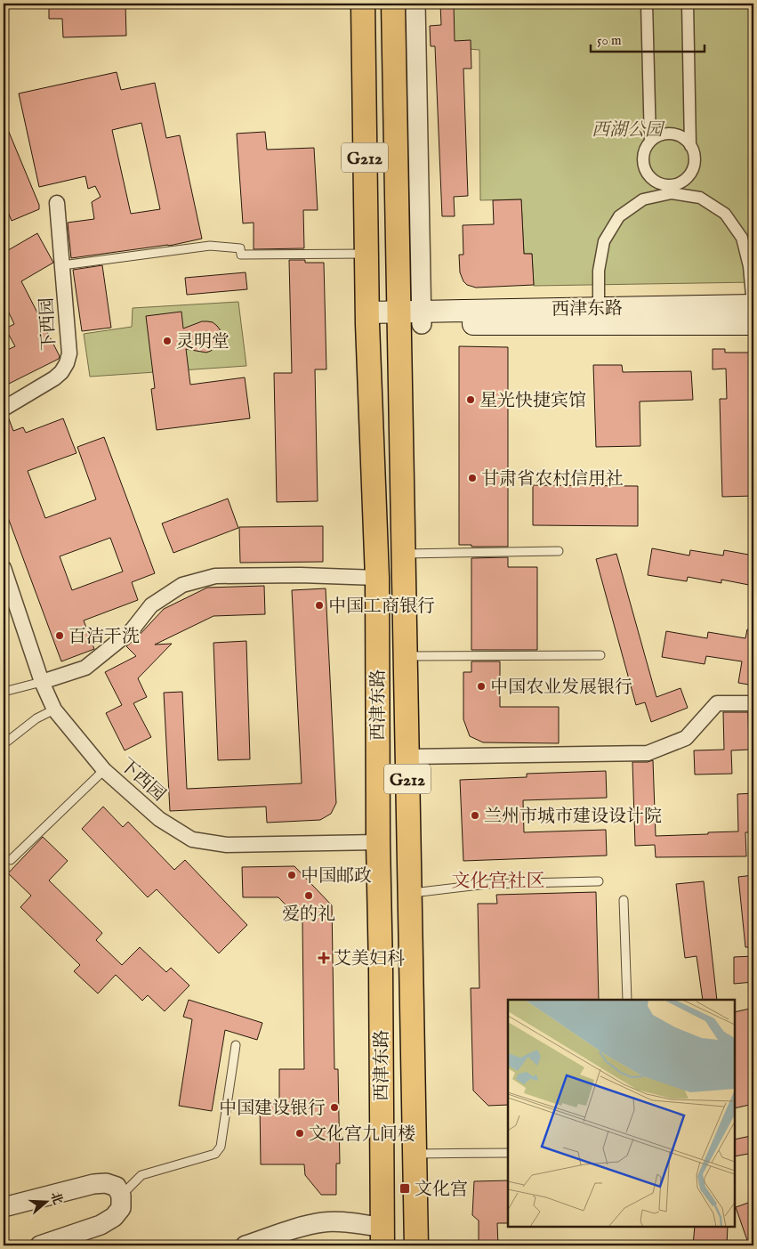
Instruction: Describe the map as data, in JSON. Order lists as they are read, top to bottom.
{
  "streets": {
    "main road": ["G212", "西津东路"],
    "street": ["下西园"]
  },
  "crossings": [
    ["西津东路", "下西园"]
  ],
  "districts": ["文化宫社区"],
  "parks": ["西湖公园"],
  "places": {
    "other": [
      "灵明堂",
      "星光快捷宾馆",
      "甘肃省农村信用社",
      "中国工商银行",
      "百洁干洗",
      "中国农业发展银行",
      "兰州市城市建设设计院",
      "中国邮政",
      "爱的礼",
      "中国建设银行",
      "文化宫九间楼"
    ],
    "health": ["艾美妇科"],
    "transit": ["文化宫"]
  },
  "scale_bar": "50 m",
  "north": "right"
}
